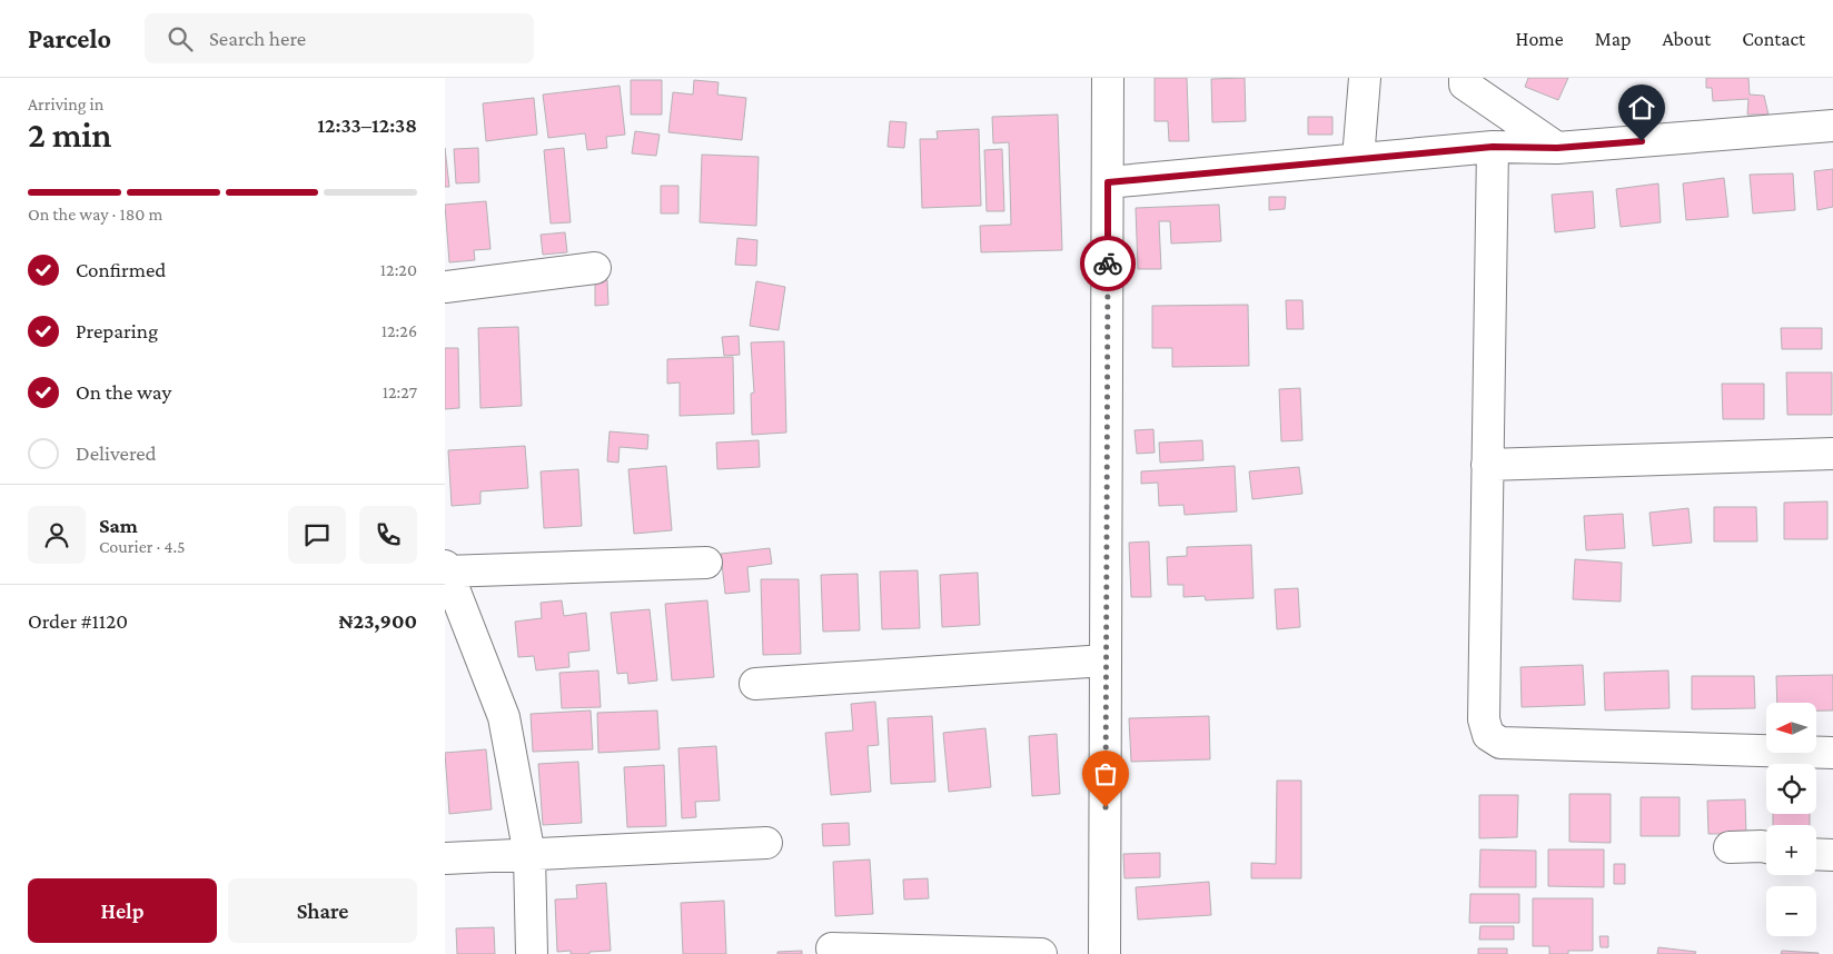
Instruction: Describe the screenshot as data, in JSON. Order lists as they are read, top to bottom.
{
  "north": "left",
  "page": {
    "header": "Parcelo",
    "search": "Search here",
    "nav": [
      "Home",
      "Map",
      "About",
      "Contact"
    ],
    "heading": ["2 min", "Arriving in", "12:33–12:38"],
    "panel": [
      "Sam",
      "Courier · 4.5",
      "Order #1120",
      "₦23,900"
    ],
    "bar": "On the way · 180 m",
    "list": [
      ["Confirmed", "12:20"],
      ["Preparing", "12:26"],
      ["On the way", "12:27"],
      "Delivered"
    ],
    "map_buttons": ["+", "−"],
    "buttons": ["Help", "Share"]
  }
}
